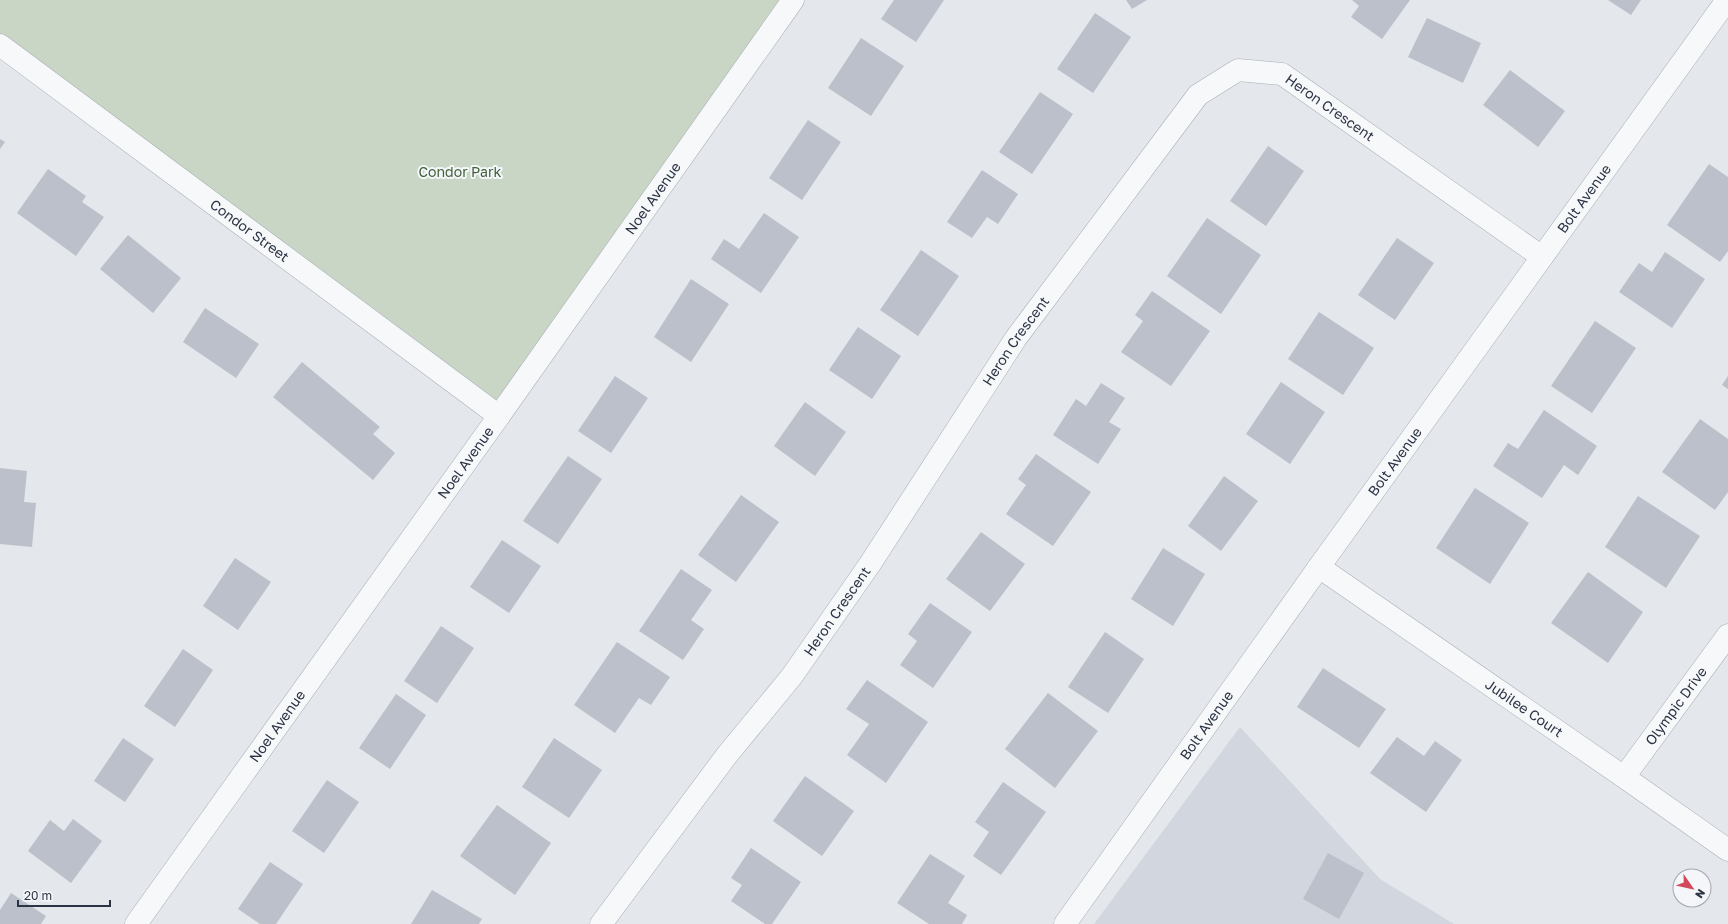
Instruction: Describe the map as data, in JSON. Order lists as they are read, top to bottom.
{
  "streets": {
    "street": [
      "Heron Crescent",
      "Noel Avenue",
      "Bolt Avenue",
      "Condor Street",
      "Olympic Drive",
      "Jubilee Court"
    ]
  },
  "crossings": [
    ["Heron Crescent", "Bolt Avenue"],
    ["Noel Avenue", "Condor Street"],
    ["Bolt Avenue", "Jubilee Court"],
    ["Olympic Drive", "Jubilee Court"]
  ],
  "parks": ["Condor Park"],
  "scale_bar": "20 m",
  "north": "bottom right"
}
